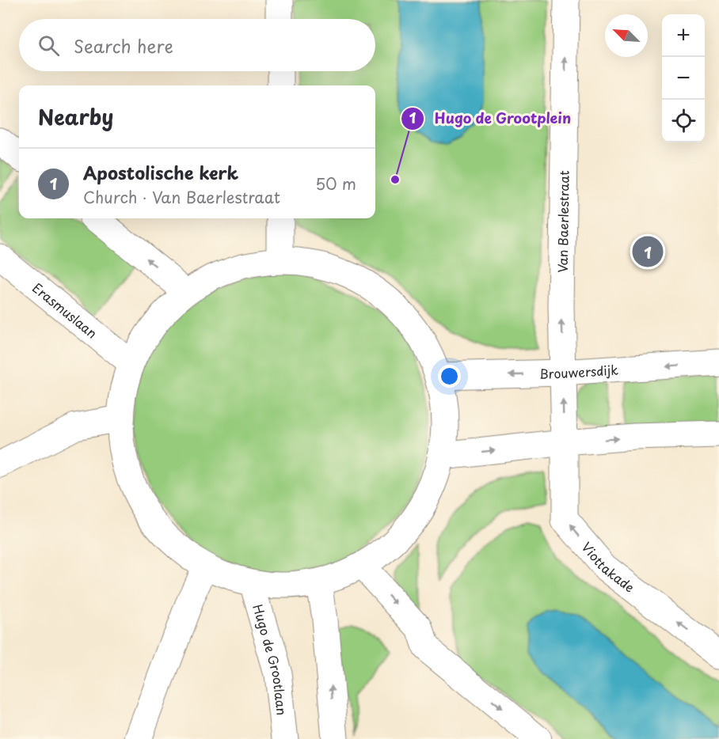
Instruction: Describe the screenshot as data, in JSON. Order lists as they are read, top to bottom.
{
  "streets": {
    "main road": [
      "Van Baerlestraat",
      "Erasmuslaan",
      "Brouwersdijk",
      "Viottakade",
      "Hugo de Grootlaan"
    ]
  },
  "crossings": [
    ["Van Baerlestraat", "Brouwersdijk"],
    ["Van Baerlestraat", "Viottakade"]
  ],
  "one_way": ["Van Baerlestraat"],
  "places": ["Hugo de Grootplein"],
  "north": "top left",
  "page": {
    "map_buttons": ["+", "−"],
    "search": "Search here",
    "heading": "Nearby",
    "list": [
      {
        "mark": "1",
        "name": "Apostolische kerk",
        "note": "Church · Van Baerlestraat",
        "value": "50 m"
      }
    ],
    "pins": "1"
  }
}
